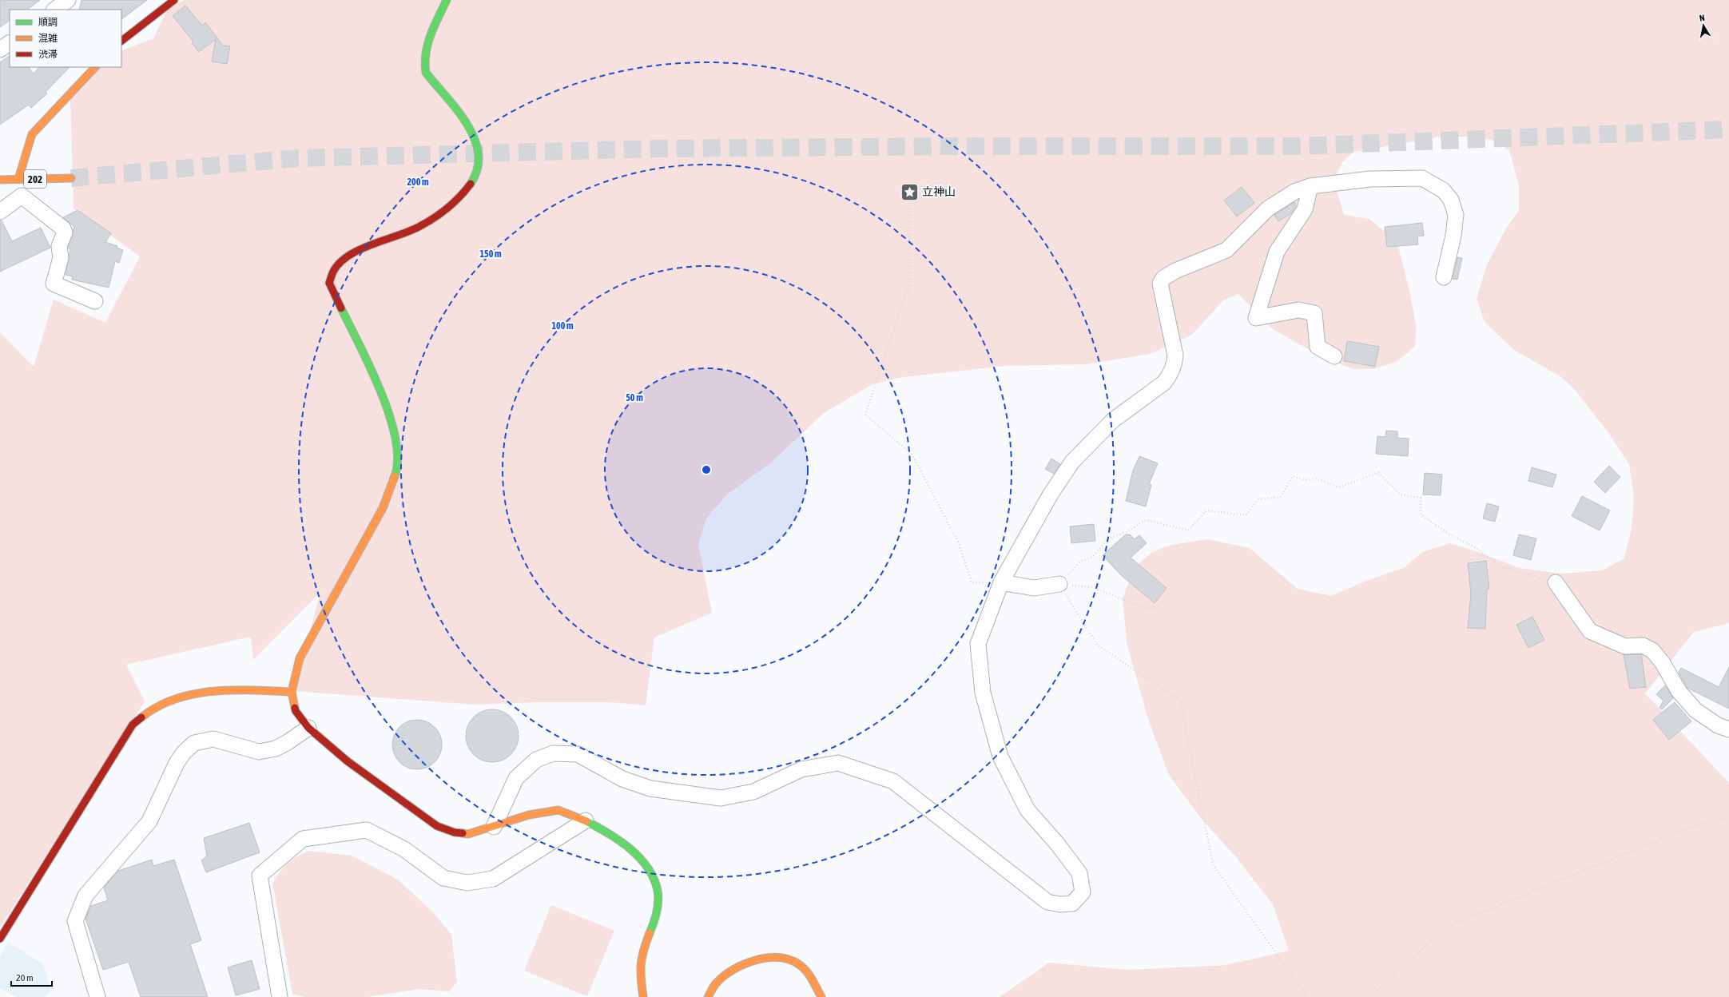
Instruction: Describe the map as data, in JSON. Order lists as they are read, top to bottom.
{
  "streets": {
    "main road": ["202"]
  },
  "places": {
    "place": ["立神山"]
  },
  "legend": ["順調", "混雑", "渋滞"],
  "scale_bar": "20 m",
  "north": "top",
  "rings": [
    "200 m",
    "150 m",
    "100 m",
    "50 m"
  ]
}
